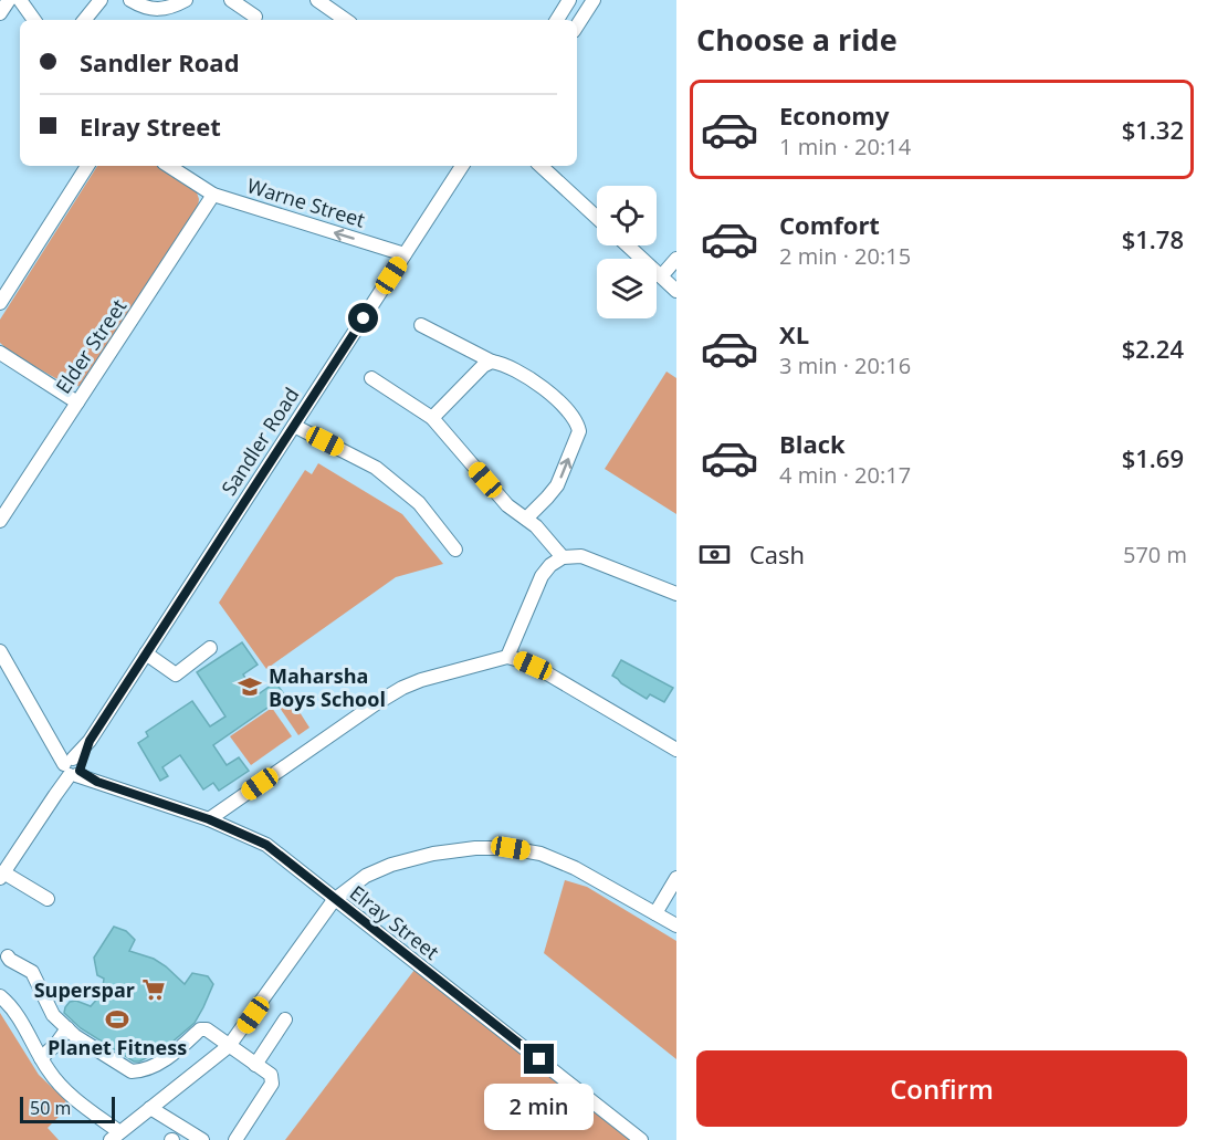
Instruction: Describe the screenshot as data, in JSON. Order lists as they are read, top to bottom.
{
  "streets": {
    "street": [
      "Warne Street",
      "Elder Street",
      "Sandler Road",
      "Elray Street"
    ]
  },
  "crossings": [
    ["Warne Street", "Elder Street"],
    ["Warne Street", "Sandler Road"],
    ["Sandler Road", "Elray Street"]
  ],
  "one_way": ["Warne Street"],
  "places": {
    "school or university": ["Maharsha Boys School"],
    "supermarket": ["Superspar"],
    "sports": ["Planet Fitness"]
  },
  "scale_bar": "50 m",
  "page": {
    "heading": "Choose a ride",
    "banner": ["Sandler Road", "Elray Street"],
    "list": [
      {
        "name": "Economy",
        "note": "1 min · 20:14",
        "value": "$1.32"
      },
      {
        "name": "Comfort",
        "note": "2 min · 20:15",
        "value": "$1.78"
      },
      {
        "name": "XL",
        "note": "3 min · 20:16",
        "value": "$2.24"
      },
      {
        "name": "Black",
        "note": "4 min · 20:17",
        "value": "$1.69"
      }
    ],
    "pay": ["Cash", "570 m"],
    "buttons": "Confirm",
    "bubble": "2 min",
    "scale": "50 m"
  }
}
